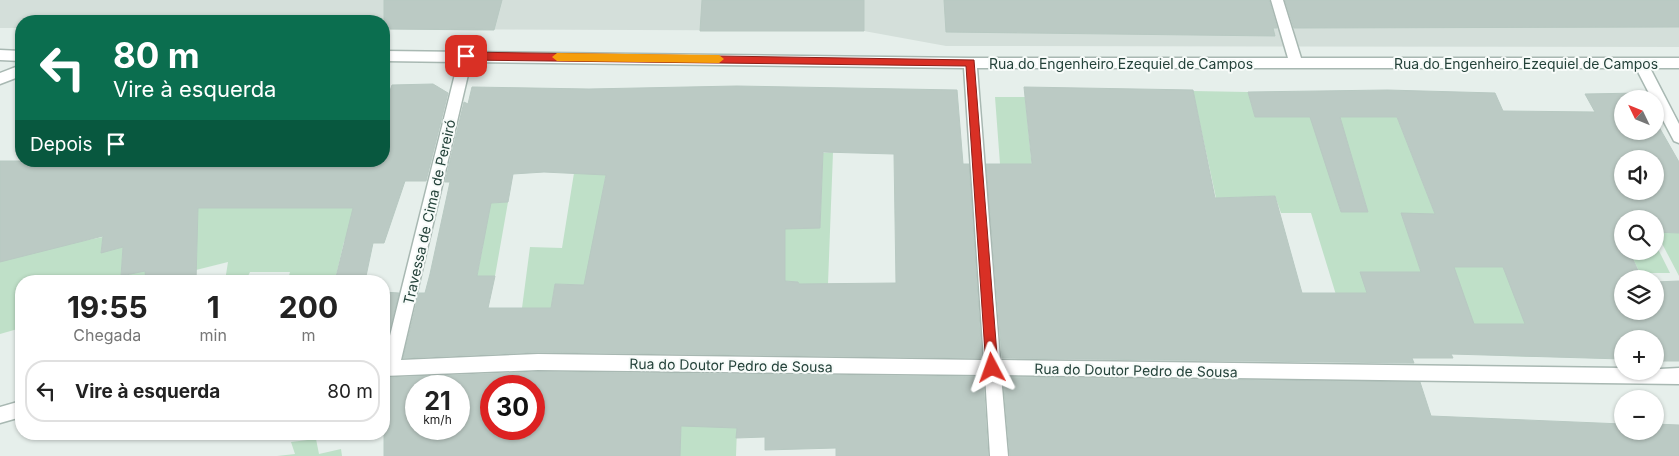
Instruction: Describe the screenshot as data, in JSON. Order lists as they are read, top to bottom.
{
  "streets": {
    "street": ["Rua do Engenheiro Ezequiel de Campos", "Travessa de Cima de Pereiró", "Rua do Doutor Pedro de Sousa"]
  },
  "crossings": [
    ["Rua do Engenheiro Ezequiel de Campos", "Travessa de Cima de Pereiró"]
  ],
  "north": "top left",
  "page": {
    "turn": ["80 m", "Vire à esquerda"],
    "map_buttons": ["+", "−"],
    "then": "Depois",
    "eta": [
      "19:55",
      "Chegada",
      "1",
      "min",
      "200",
      "m"
    ],
    "list": [
      {
        "name": "Vire à esquerda",
        "value": "80 m"
      }
    ],
    "speed": "21 km/h",
    "limit": "30"
  }
}
